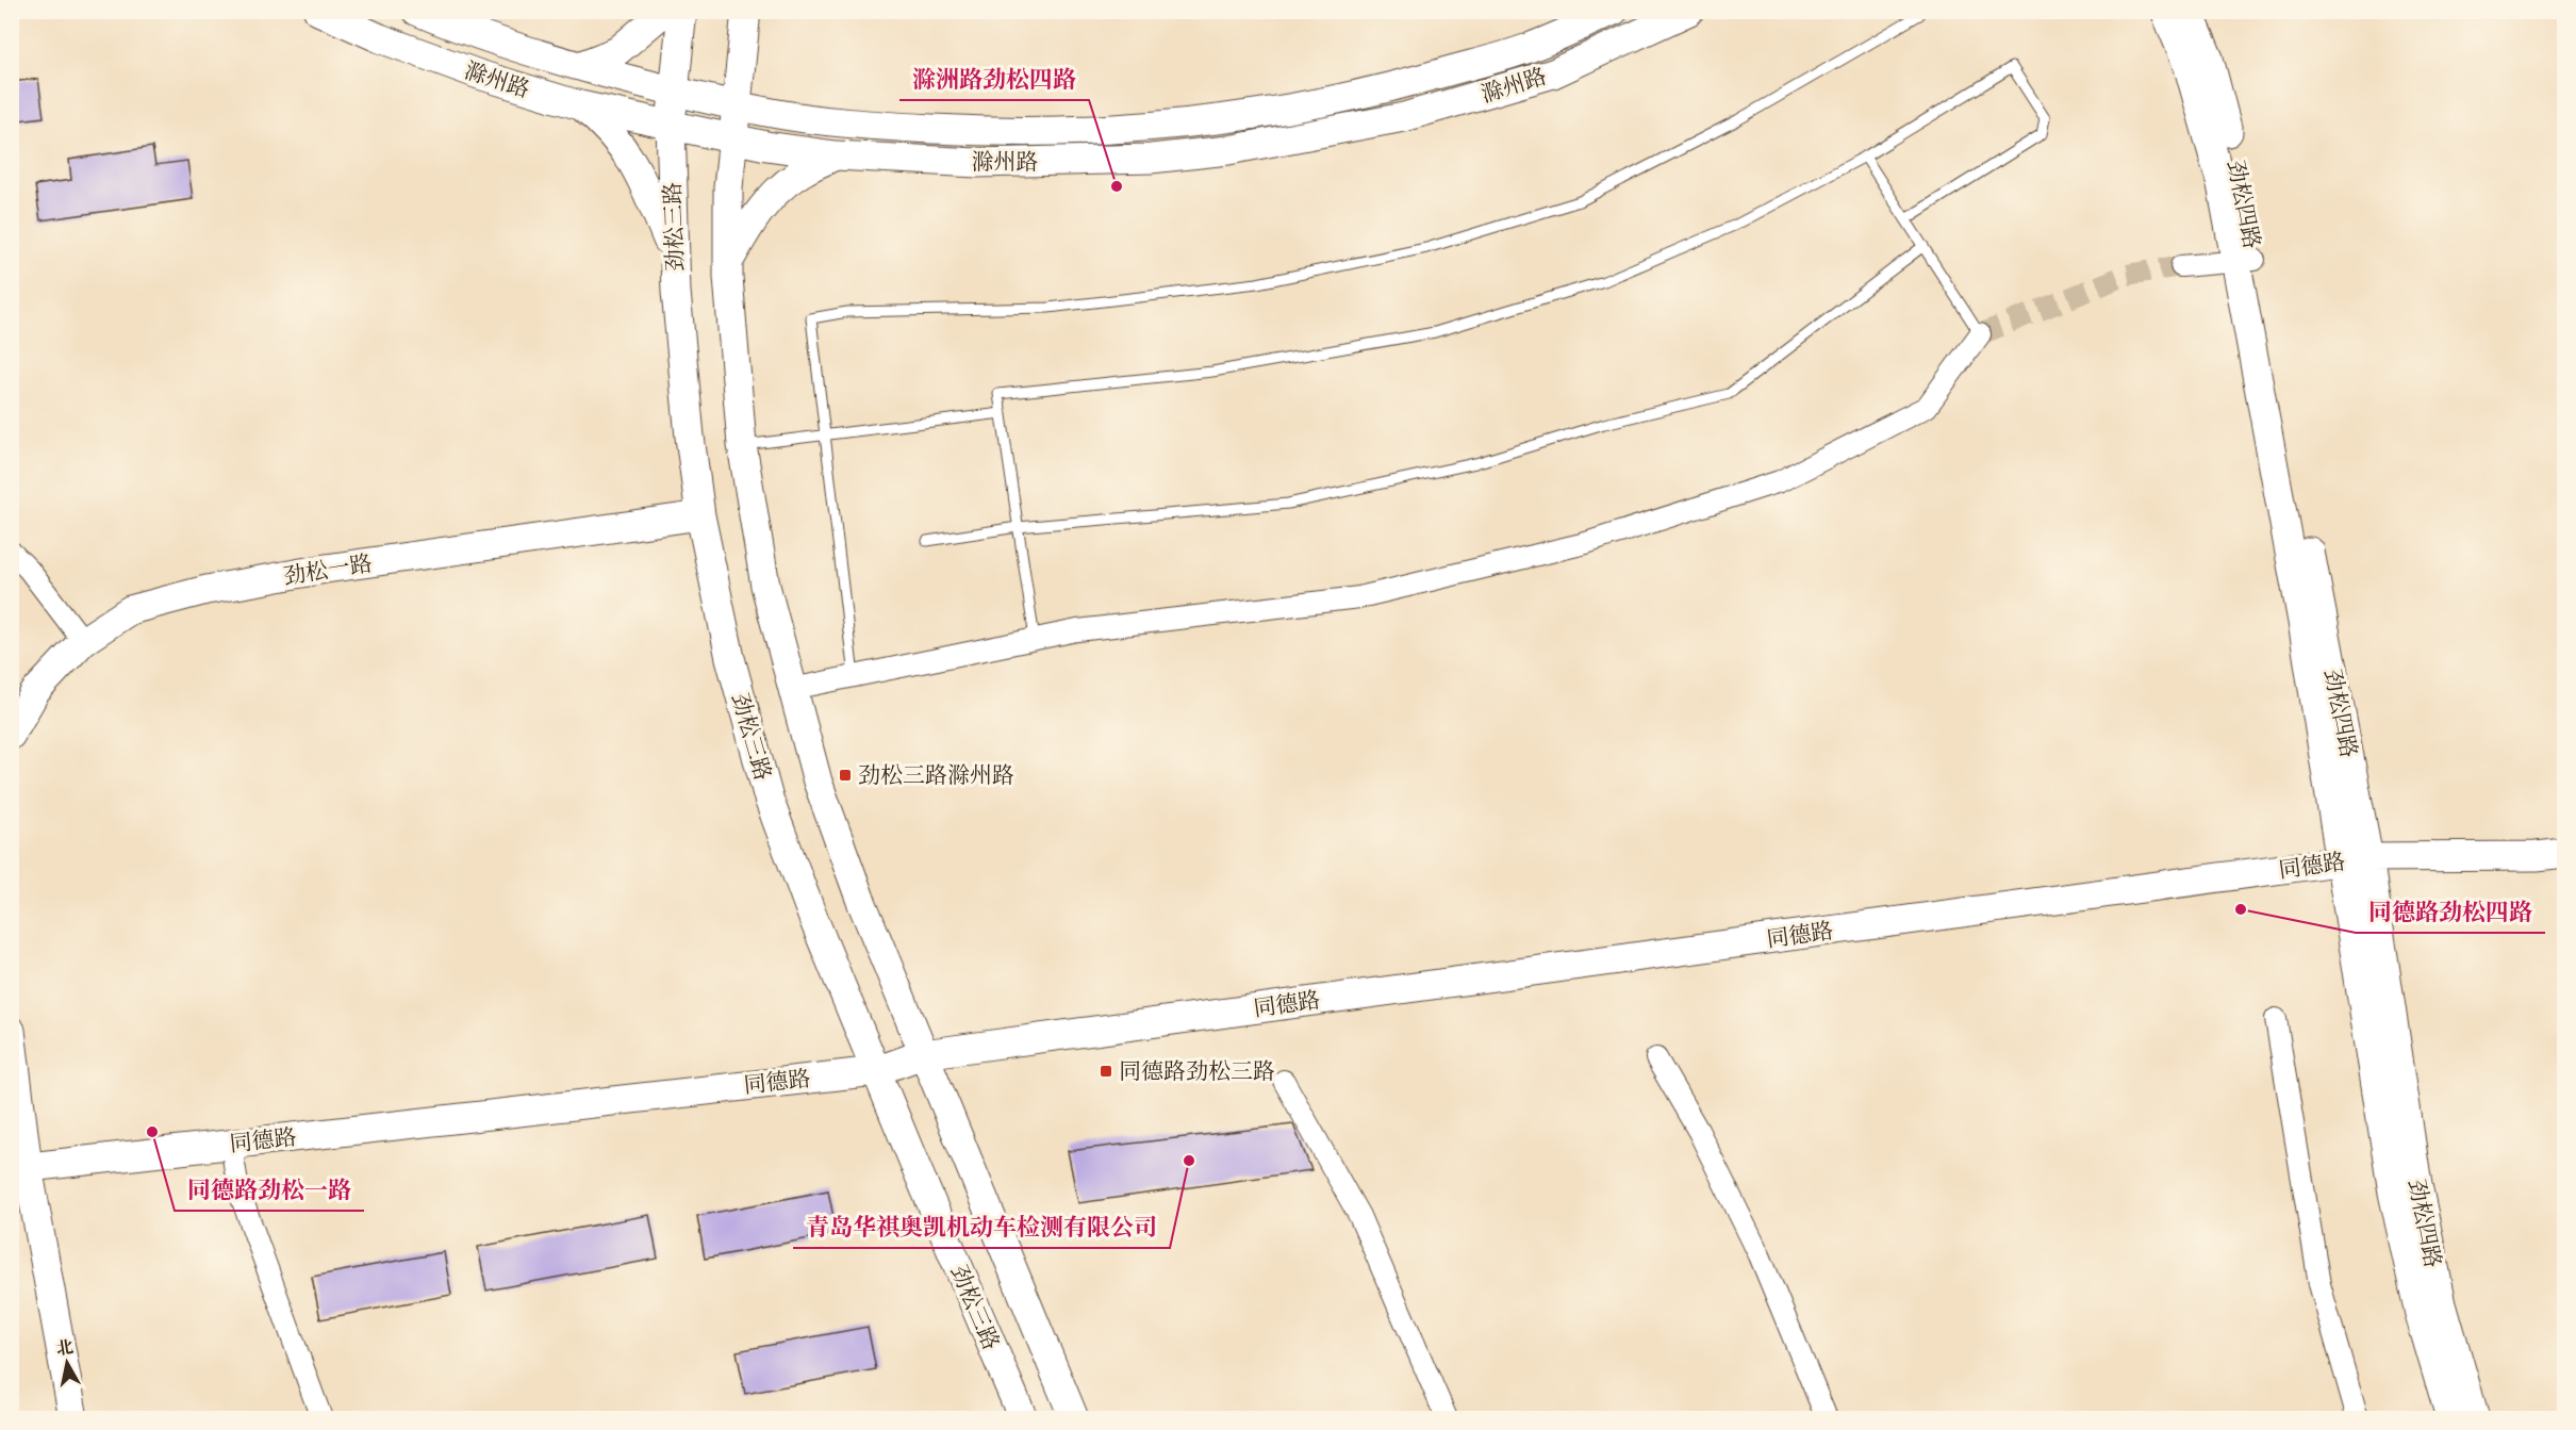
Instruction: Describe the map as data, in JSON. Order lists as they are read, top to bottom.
{
  "streets": {
    "main road": [
      "滁州路",
      "劲松四路",
      "劲松三路",
      "劲松一路",
      "同德路"
    ]
  },
  "crossings": [
    ["滁州路", "劲松三路"],
    ["劲松四路", "同德路"],
    ["劲松三路", "劲松一路"],
    ["劲松三路", "同德路"]
  ],
  "places": {
    "other": [
      "滁洲路劲松四路",
      "同德路劲松四路",
      "同德路劲松一路",
      "青岛华祺奥凯机动车检测有限公司"
    ],
    "transit": ["劲松三路滁州路", "同德路劲松三路"]
  },
  "north": "top"
}
